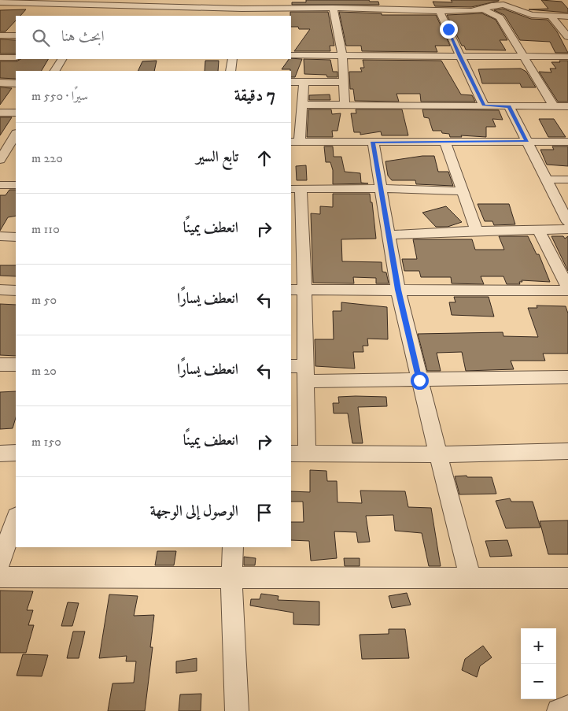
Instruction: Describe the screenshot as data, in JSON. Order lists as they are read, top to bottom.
{
  "page": {
    "search": "ابحث هنا",
    "heading": ["7 دقيقة", "سيرًا · 550 m"],
    "list": [
      ["تابع السير", "220 m"],
      ["انعطف يمينًا", "110 m"],
      ["انعطف يسارًا", "50 m"],
      ["انعطف يسارًا", "20 m"],
      ["انعطف يمينًا", "150 m"],
      "الوصول إلى الوجهة"
    ],
    "map_buttons": ["+", "−"]
  }
}
